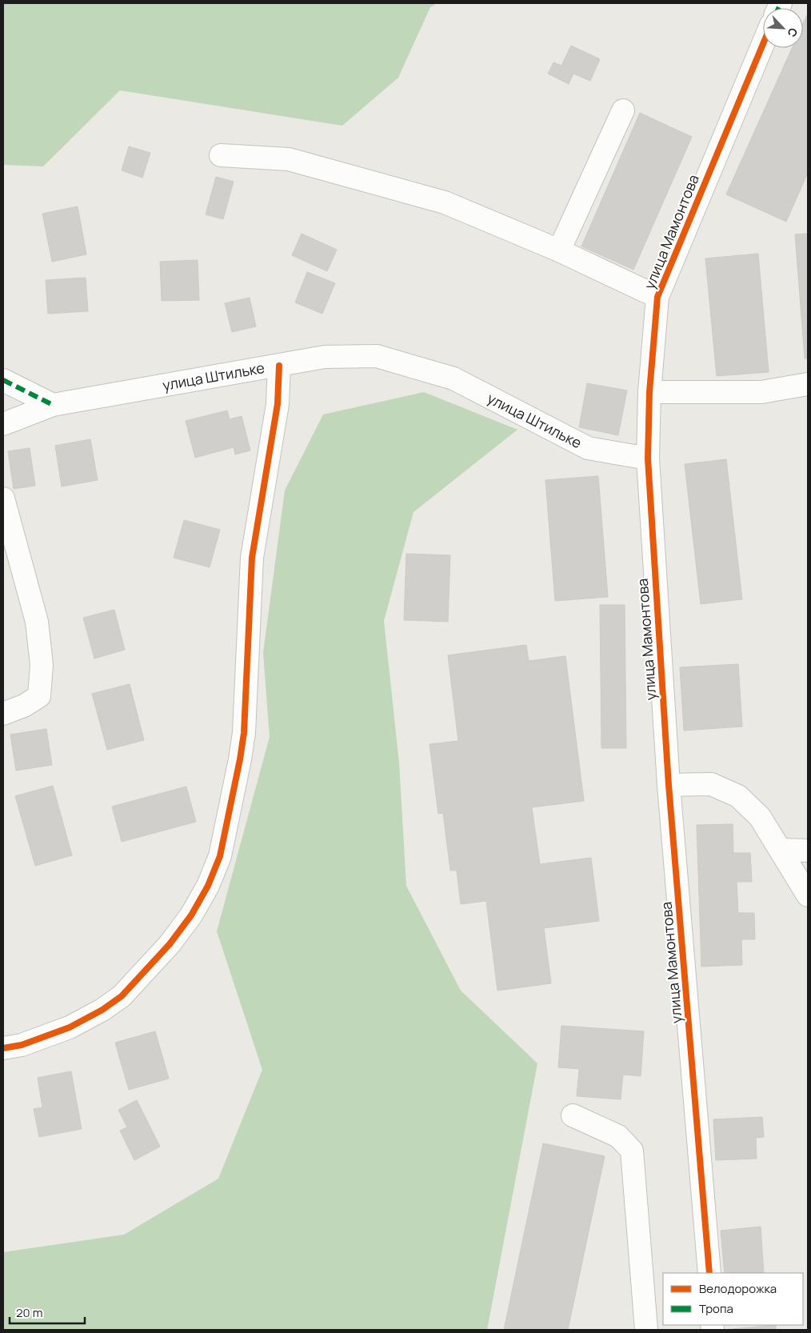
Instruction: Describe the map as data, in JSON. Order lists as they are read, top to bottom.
{
  "streets": {
    "street": ["улица Мамонтова", "улица Штильке"]
  },
  "crossings": [
    ["улица Мамонтова", "улица Штильке"]
  ],
  "legend": ["Велодорожка", "Тропа"],
  "scale_bar": "20 m",
  "north": "bottom right"
}
